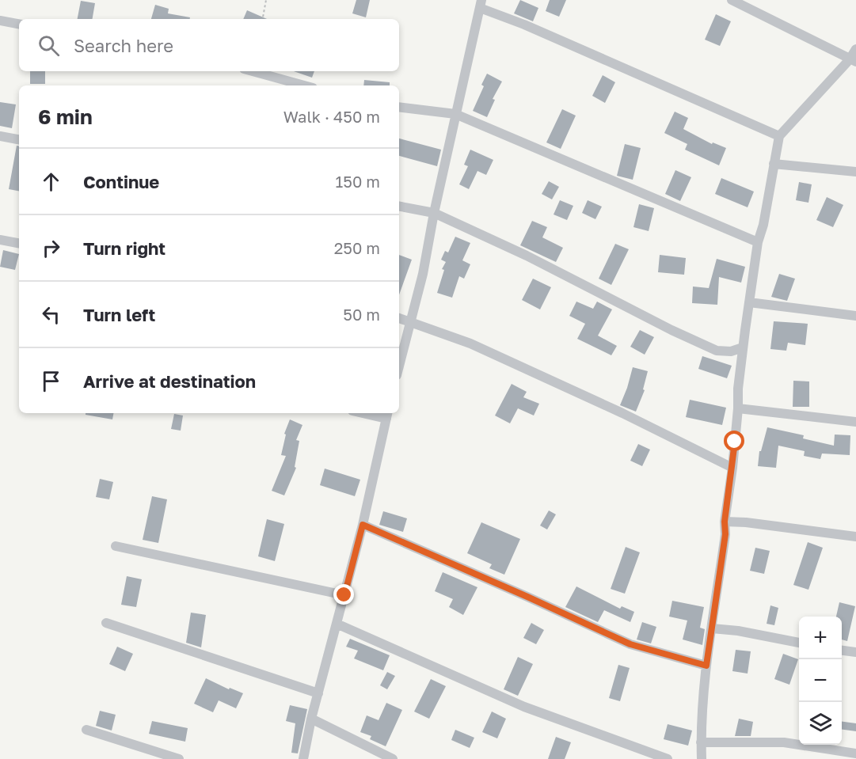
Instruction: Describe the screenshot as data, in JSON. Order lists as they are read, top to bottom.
{
  "page": {
    "search": "Search here",
    "heading": ["6 min", "Walk · 450 m"],
    "list": [
      ["Continue", "150 m"],
      ["Turn right", "250 m"],
      ["Turn left", "50 m"],
      "Arrive at destination"
    ],
    "map_buttons": ["+", "−"]
  }
}
